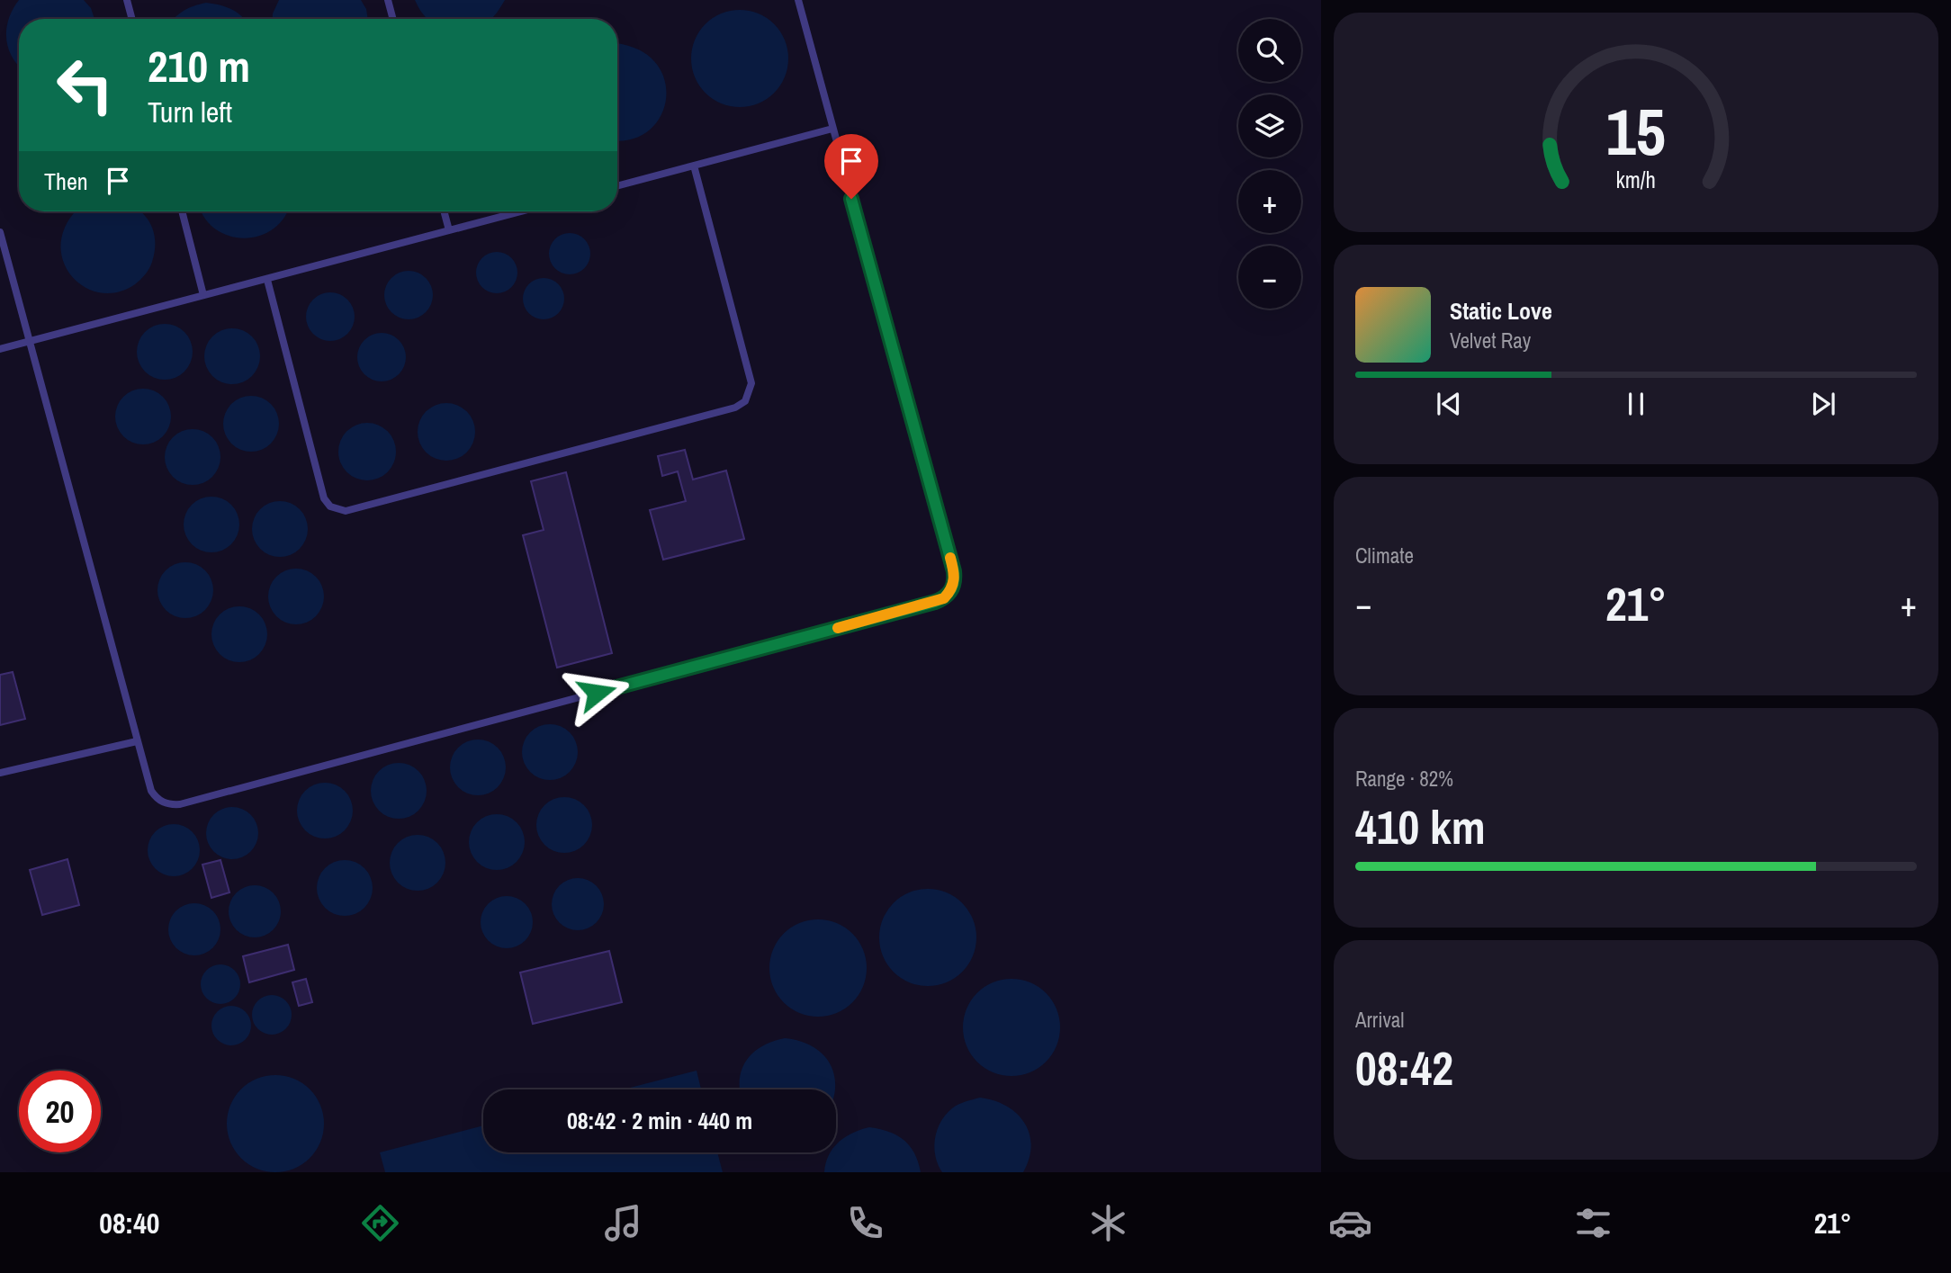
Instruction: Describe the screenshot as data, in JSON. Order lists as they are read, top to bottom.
{
  "page": {
    "map_buttons": ["+", "−"],
    "turn": ["210 m", "Turn left"],
    "then": "Then",
    "song": ["Static Love", "Velvet Ray"],
    "tile": [
      "Climate",
      ["Range · 82%", "410 km"],
      ["Arrival", "08:42"]
    ],
    "heat": ["−", "21°", "+"],
    "limit": "20",
    "trip": "08:42 · 2 min · 440 m",
    "tabs": ["08:40", "21°"],
    "gauge": ["15", "km/h"]
  }
}
